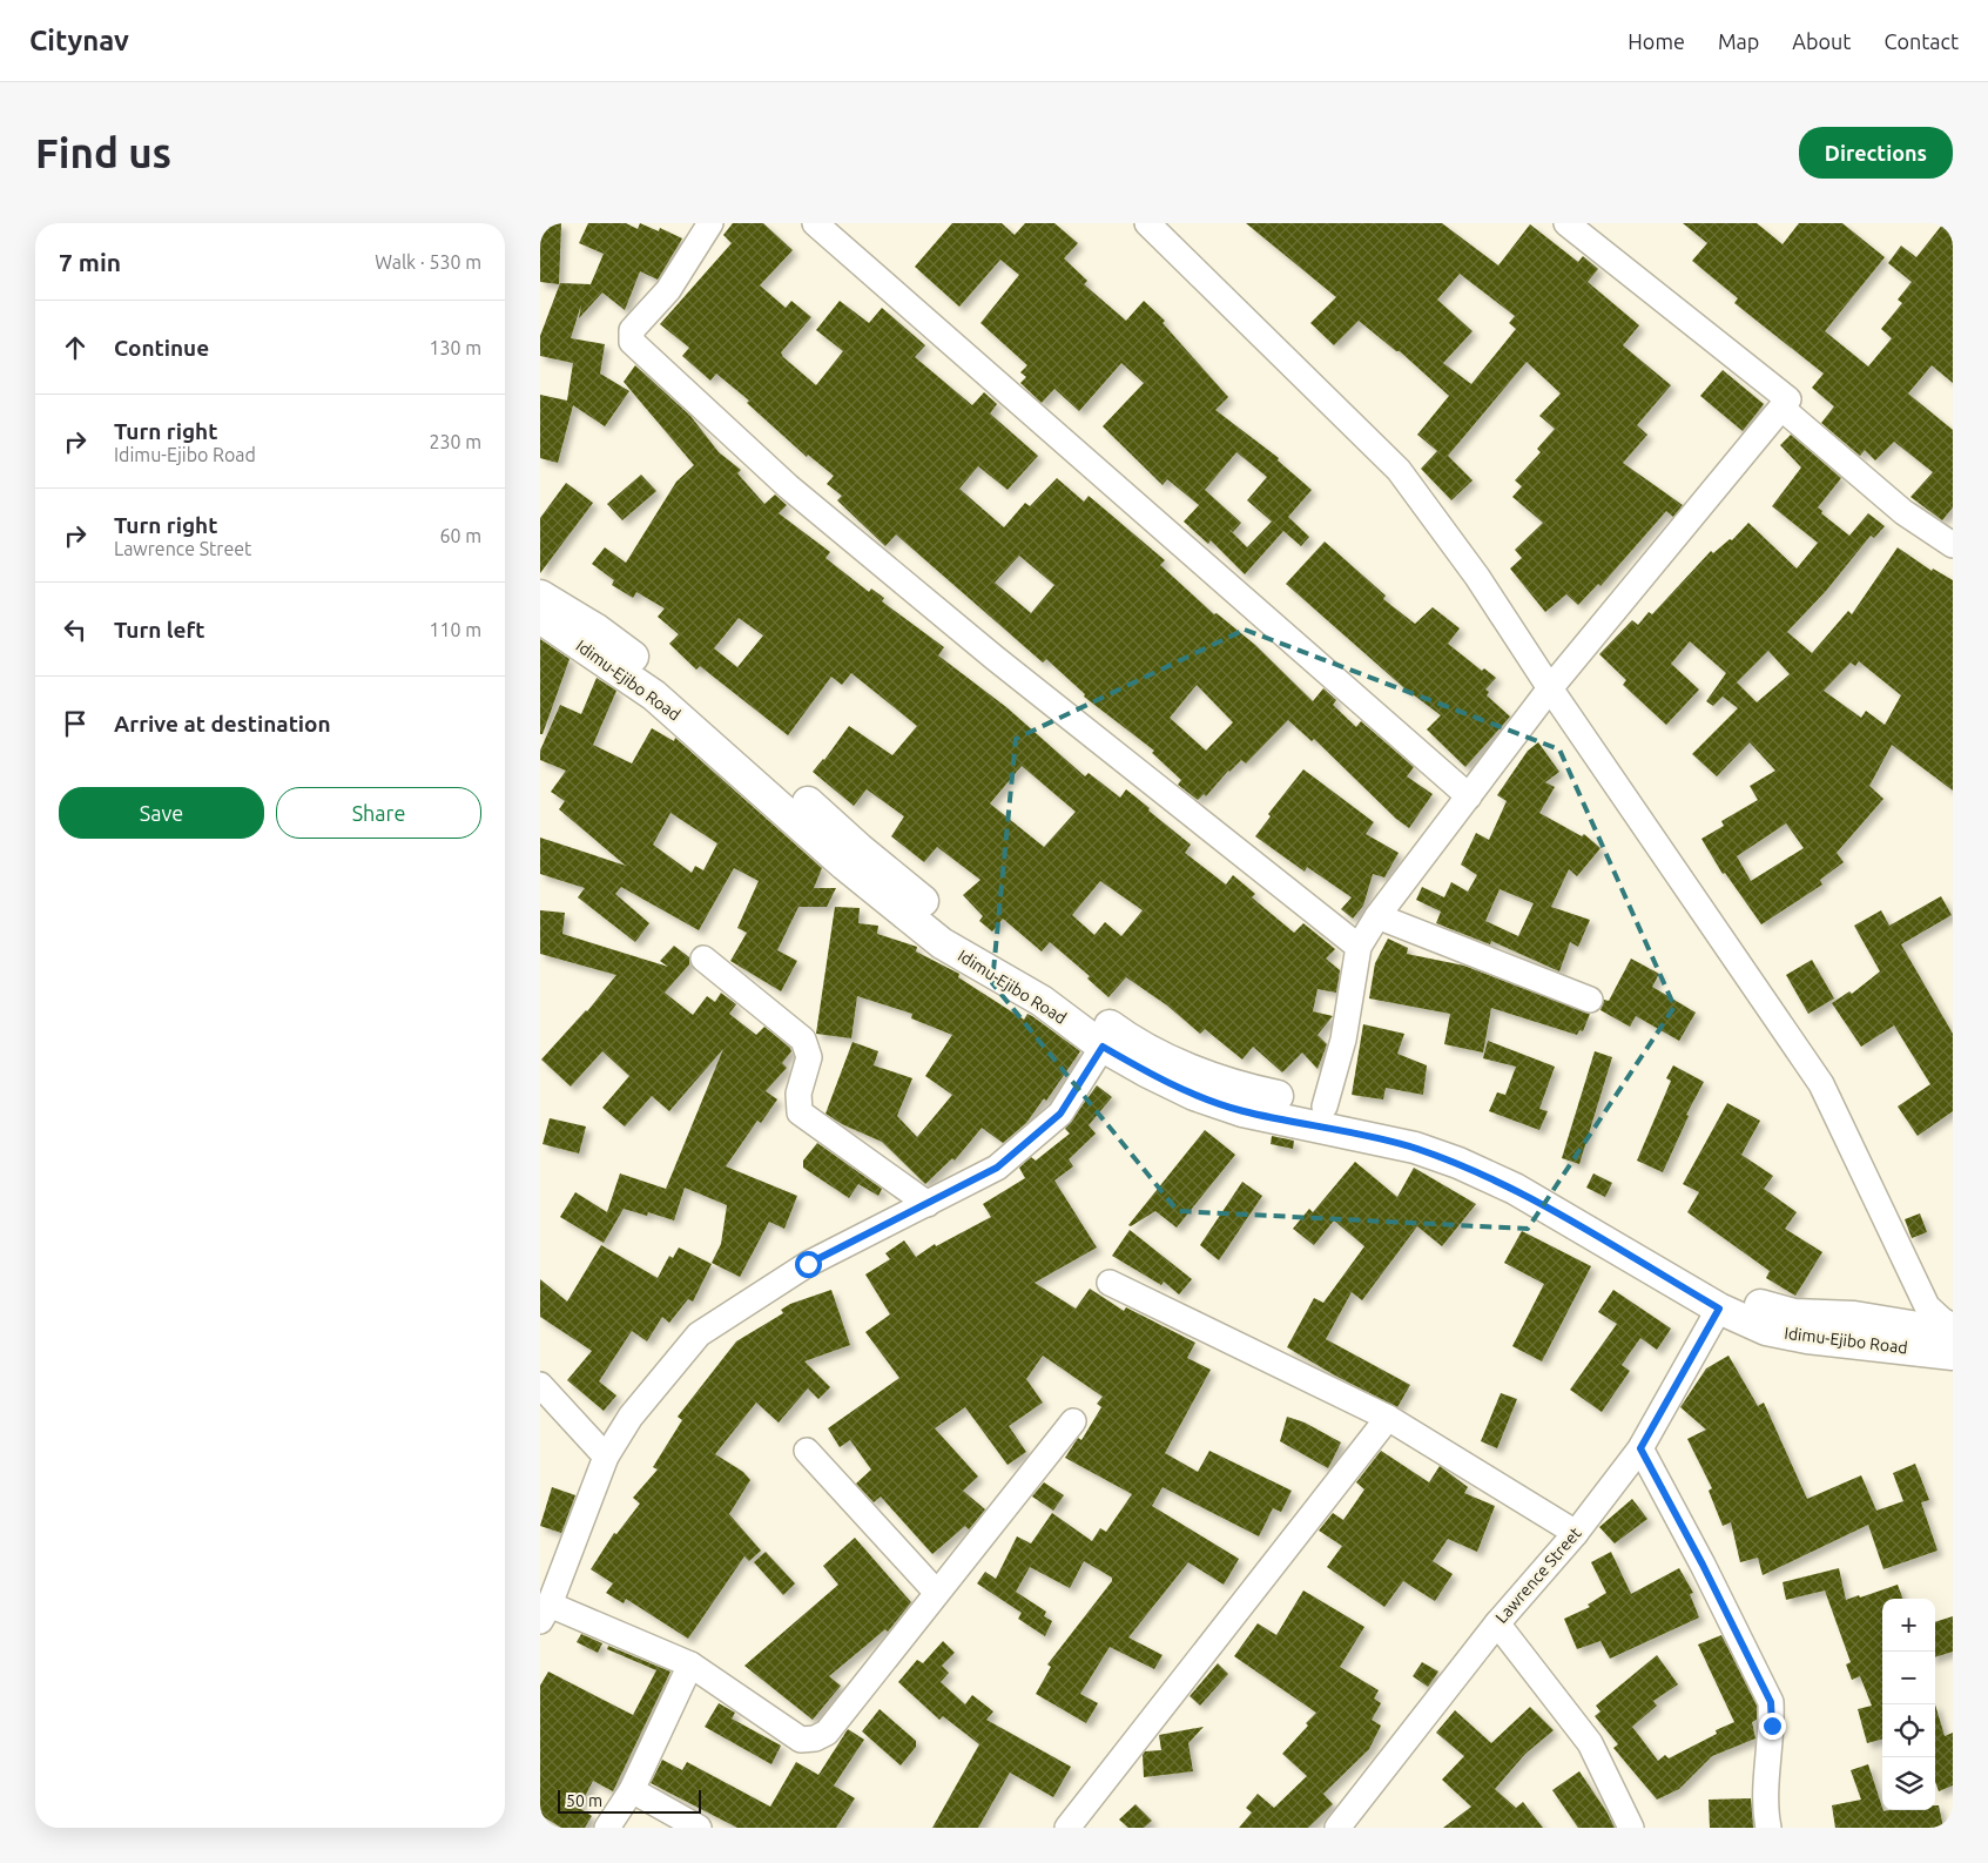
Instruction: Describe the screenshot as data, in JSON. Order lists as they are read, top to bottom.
{
  "streets": {
    "main road": ["Idimu-Ejibo Road"],
    "street": ["Lawrence Street"]
  },
  "crossings": [
    ["Idimu-Ejibo Road", "Lawrence Street"]
  ],
  "scale_bar": "50 m",
  "page": {
    "header": "Citynav",
    "nav": [
      "Home",
      "Map",
      "About",
      "Contact"
    ],
    "buttons": [
      "Directions",
      ["Save", "Share"]
    ],
    "title": "Find us",
    "heading": ["7 min", "Walk · 530 m"],
    "list": [
      ["Continue", "130 m"],
      ["Turn right", "Idimu-Ejibo Road", "230 m"],
      ["Turn right", "Lawrence Street", "60 m"],
      ["Turn left", "110 m"],
      "Arrive at destination"
    ],
    "map_buttons": ["+", "−"],
    "scale": "50 m"
  }
}
